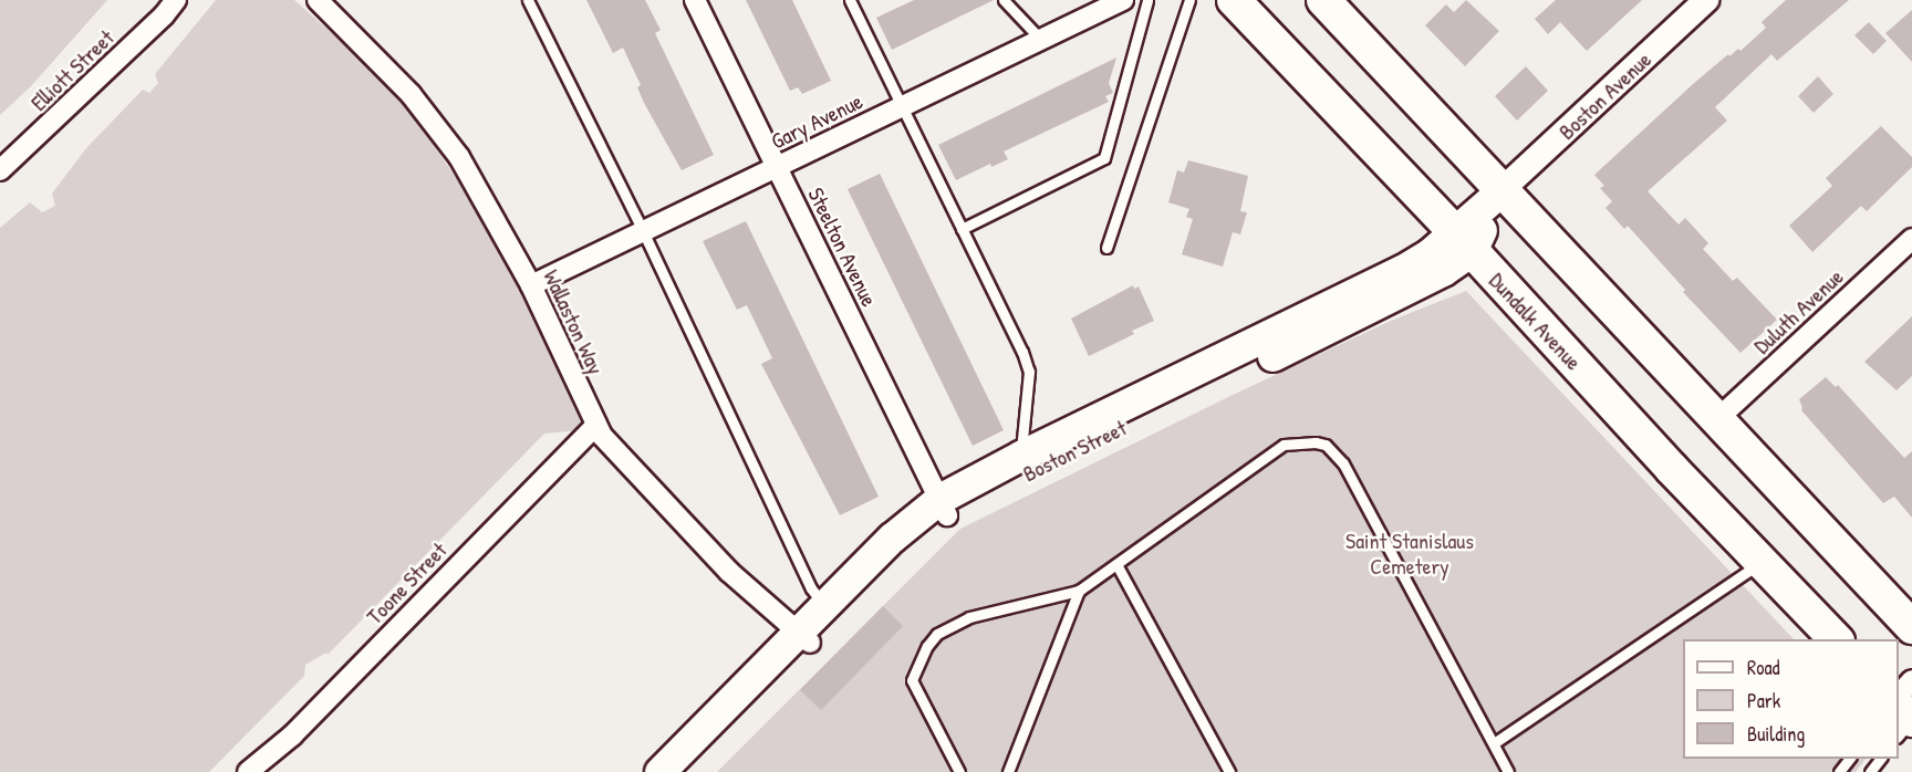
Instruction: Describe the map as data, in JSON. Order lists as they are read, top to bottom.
{
  "streets": {
    "main road": ["Dundalk Avenue", "Boston Street"],
    "street": [
      "Elliott Street",
      "Boston Avenue",
      "Gary Avenue",
      "Steelton Avenue",
      "Duluth Avenue",
      "Wallaston Way",
      "Toone Street"
    ]
  },
  "crossings": [
    ["Gary Avenue", "Steelton Avenue"],
    ["Gary Avenue", "Wallaston Way"],
    ["Steelton Avenue", "Boston Street"],
    ["Dundalk Avenue", "Boston Street"],
    ["Wallaston Way", "Boston Street"],
    ["Wallaston Way", "Toone Street"]
  ],
  "parks": ["Saint Stanislaus Cemetery"],
  "legend": ["Road", "Park", "Building"]
}
